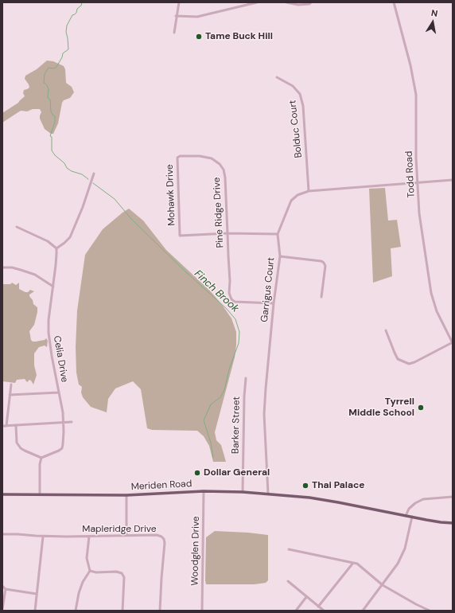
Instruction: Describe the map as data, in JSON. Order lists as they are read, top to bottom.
{
  "streets": {
    "main road": ["Meriden Road"],
    "street": [
      "Bolduc Court",
      "Todd Road",
      "Mohawk Drive",
      "Pine Ridge Drive",
      "Garrigus Court",
      "Celia Drive",
      "Barker Street",
      "Mapleridge Drive",
      "Woodglen Drive"
    ]
  },
  "crossings": [
    ["Bolduc Court", "Garrigus Court"],
    ["Todd Road", "Garrigus Court"],
    ["Mohawk Drive", "Pine Ridge Drive"],
    ["Pine Ridge Drive", "Garrigus Court"],
    ["Garrigus Court", "Meriden Road"],
    ["Barker Street", "Meriden Road"],
    ["Meriden Road", "Woodglen Drive"]
  ],
  "water": ["Finch Brook"],
  "places": [
    "Tame Buck Hill",
    "Tyrrell Middle School",
    "Dollar General",
    "Thai Palace"
  ],
  "north": "top"
}
